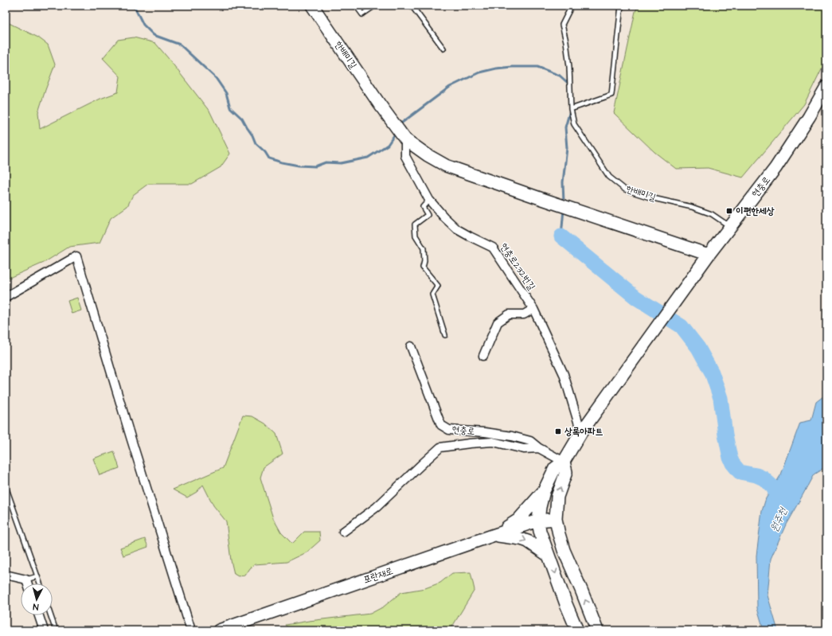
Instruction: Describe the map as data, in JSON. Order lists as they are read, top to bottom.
{
  "streets": {
    "street": [
      "한배미길",
      "현충로",
      "현충로232번길",
      "포란재로"
    ]
  },
  "crossings": [
    ["한배미길", "현충로"],
    ["한배미길", "현충로232번길"],
    ["현충로", "현충로232번길"]
  ],
  "water": ["원주천"],
  "places": {
    "transit": ["이편한세상", "상록아파트"]
  },
  "north": "bottom"
}
